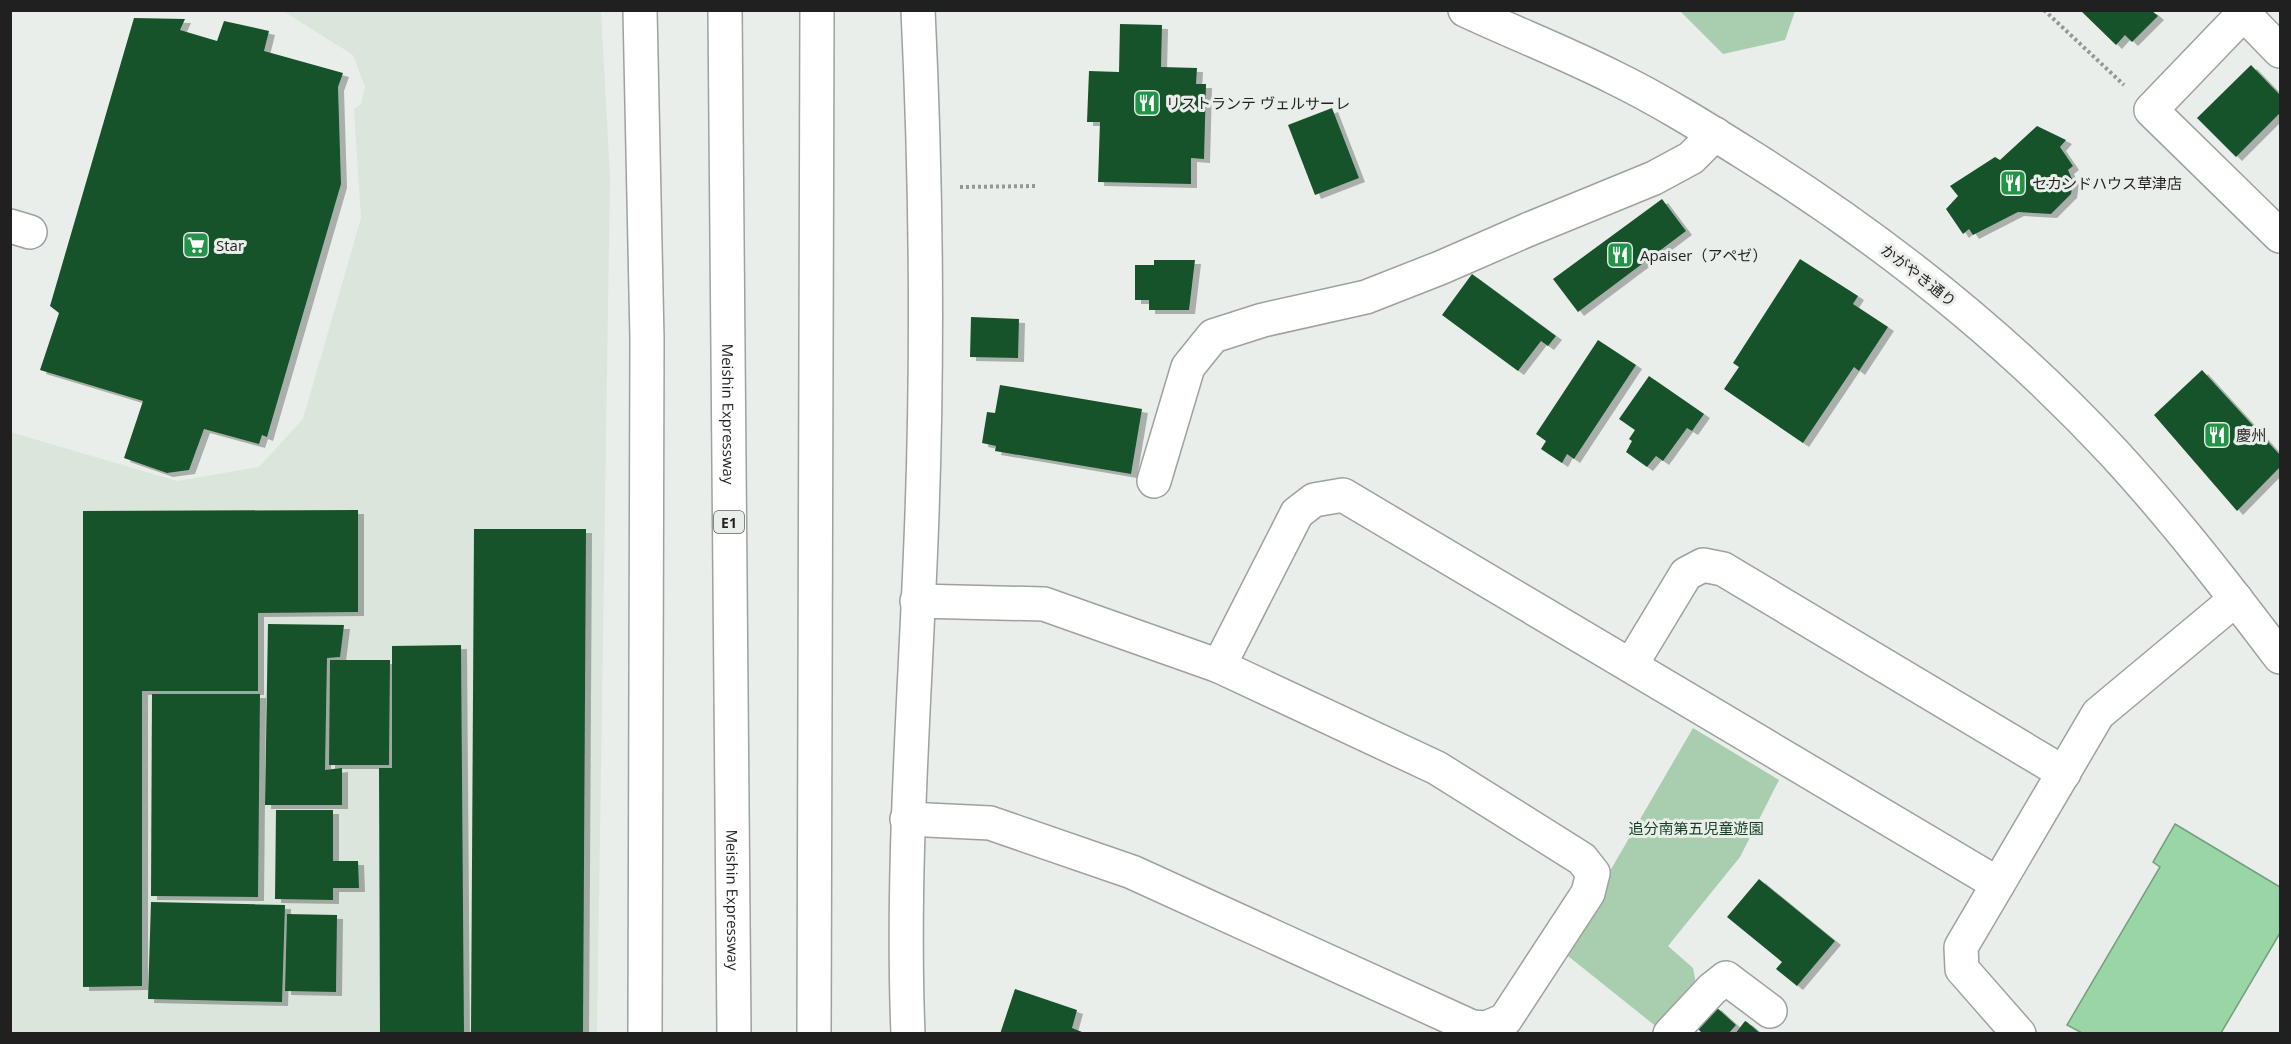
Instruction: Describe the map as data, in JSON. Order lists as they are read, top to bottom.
{
  "streets": {
    "main road": ["かがやき通り", "Meishin Expressway", "E1"]
  },
  "parks": ["追分南第五児童遊園"],
  "places": {
    "restaurant": [
      "リストランテ ヴェルサーレ",
      "セカンドハウス草津店",
      "Apaiser（アペゼ）",
      "慶州"
    ],
    "supermarket": ["Star"]
  }
}
